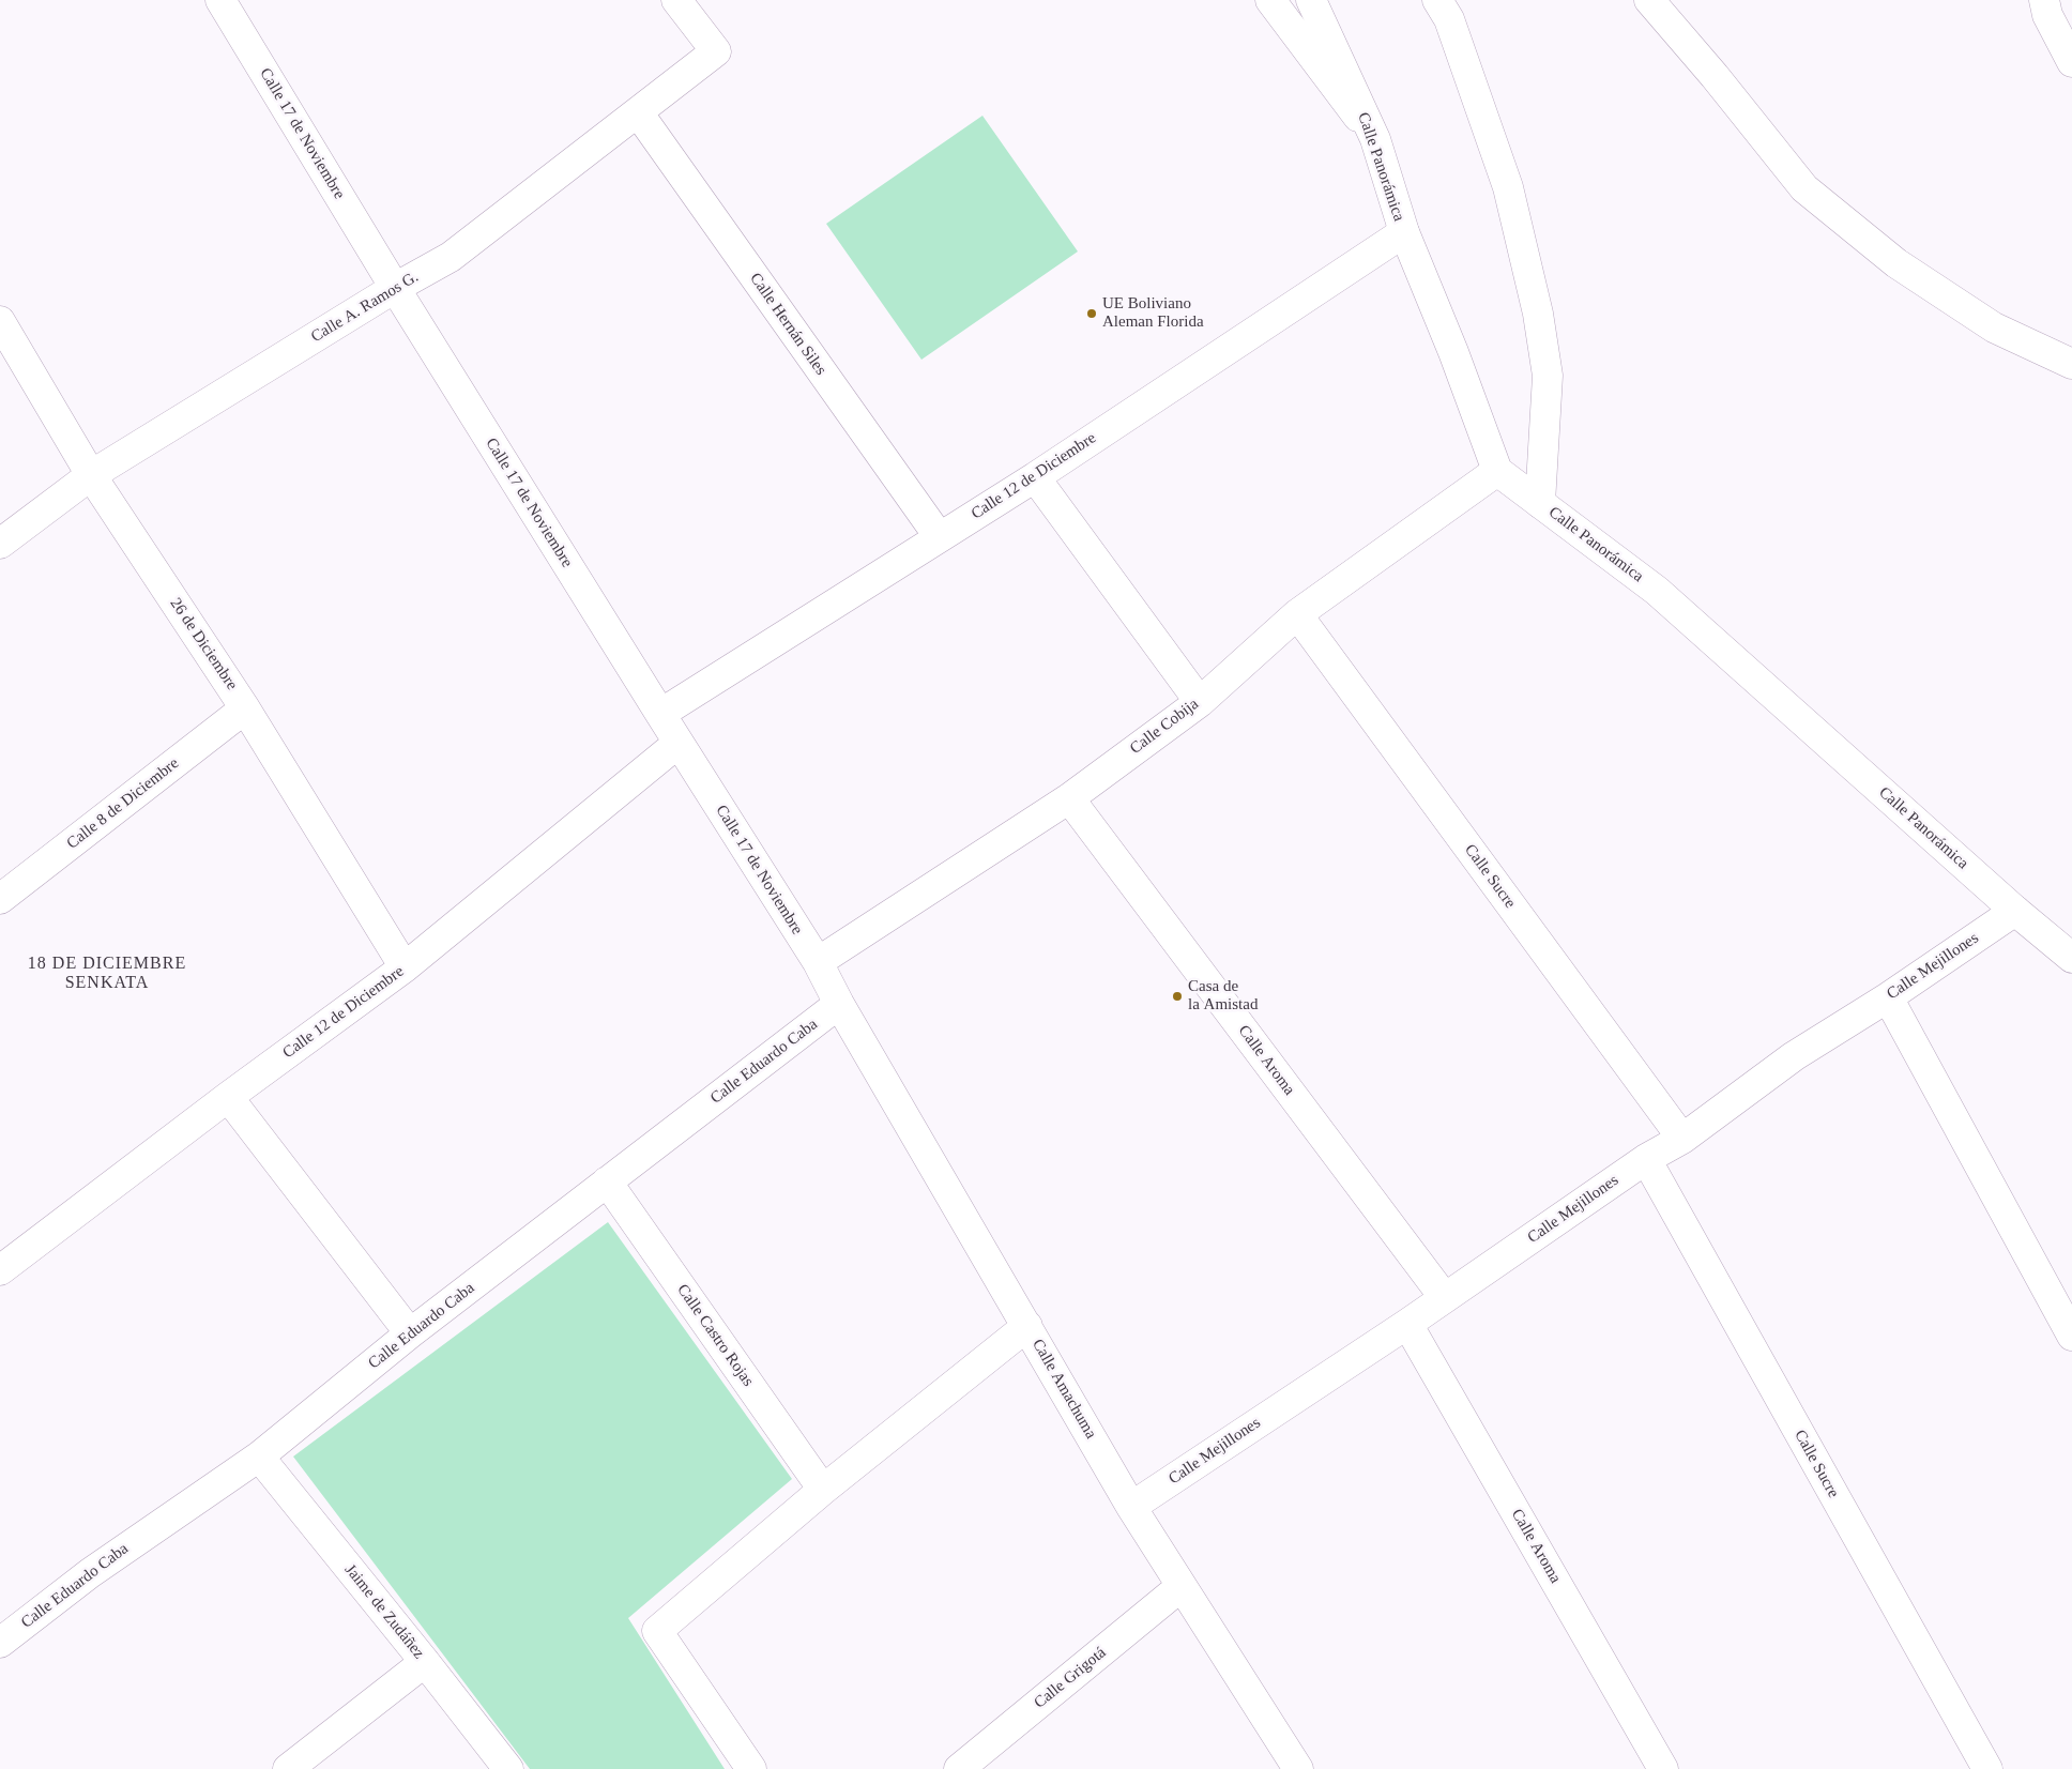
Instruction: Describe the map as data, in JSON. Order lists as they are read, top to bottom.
{
  "streets": {
    "street": [
      "Calle 17 de Noviembre",
      "Calle Panorámica",
      "Calle A. Ramos G.",
      "Calle Hernán Siles",
      "Calle 12 de Diciembre",
      "26 de Diciembre",
      "Calle Cobija",
      "Calle 8 de Diciembre",
      "Calle Sucre",
      "Calle Mejillones",
      "Calle Aroma",
      "Calle Eduardo Caba",
      "Calle Castro Rojas",
      "Calle Amachuma",
      "Jaime de Zudáñez",
      "Calle Grigotá"
    ]
  },
  "crossings": [
    ["Calle 17 de Noviembre", "Calle A. Ramos G."],
    ["Calle 17 de Noviembre", "Calle 12 de Diciembre"],
    ["Calle 17 de Noviembre", "Calle Cobija"],
    ["Calle 17 de Noviembre", "Calle Eduardo Caba"],
    ["Calle 17 de Noviembre", "Calle Amachuma"],
    ["Calle Panorámica", "Calle 12 de Diciembre"],
    ["Calle Panorámica", "Calle Cobija"],
    ["Calle Panorámica", "Calle Mejillones"],
    ["Calle A. Ramos G.", "Calle Hernán Siles"],
    ["Calle A. Ramos G.", "26 de Diciembre"],
    ["Calle Hernán Siles", "Calle 12 de Diciembre"],
    ["Calle 12 de Diciembre", "26 de Diciembre"],
    ["26 de Diciembre", "Calle 8 de Diciembre"],
    ["Calle Cobija", "Calle Sucre"],
    ["Calle Cobija", "Calle Aroma"],
    ["Calle Sucre", "Calle Mejillones"],
    ["Calle Mejillones", "Calle Aroma"],
    ["Calle Mejillones", "Calle Amachuma"],
    ["Calle Eduardo Caba", "Calle Castro Rojas"],
    ["Calle Eduardo Caba", "Calle Amachuma"],
    ["Calle Eduardo Caba", "Jaime de Zudáñez"],
    ["Calle Amachuma", "Calle Grigotá"]
  ],
  "districts": ["18 DE DICIEMBRE SENKATA"],
  "places": ["UE Boliviano Aleman Florida", "Casa de la Amistad"]
}
